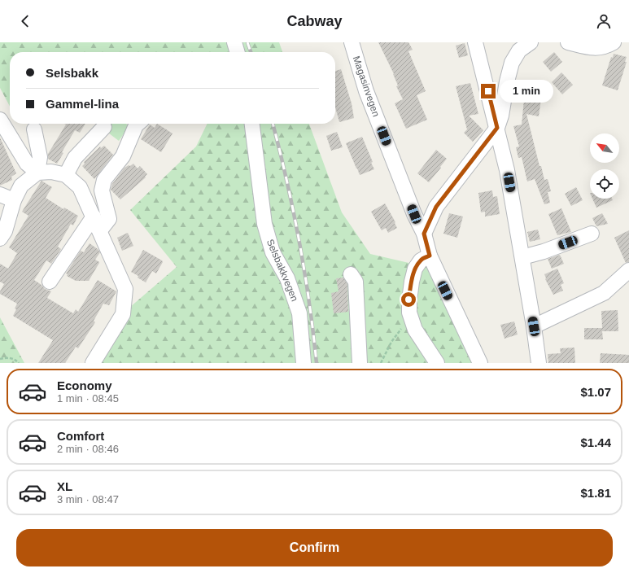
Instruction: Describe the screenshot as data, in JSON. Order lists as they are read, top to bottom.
{
  "streets": {
    "street": ["Magasinvegen", "Selsbakkvegen"]
  },
  "north": "top left",
  "page": {
    "header": "Cabway",
    "banner": ["Selsbakk", "Gammel-lina"],
    "bubble": "1 min",
    "list": [
      {
        "name": "Economy",
        "note": "1 min · 08:45",
        "value": "$1.07"
      },
      {
        "name": "Comfort",
        "note": "2 min · 08:46",
        "value": "$1.44"
      },
      {
        "name": "XL",
        "note": "3 min · 08:47",
        "value": "$1.81"
      }
    ],
    "buttons": "Confirm"
  }
}
